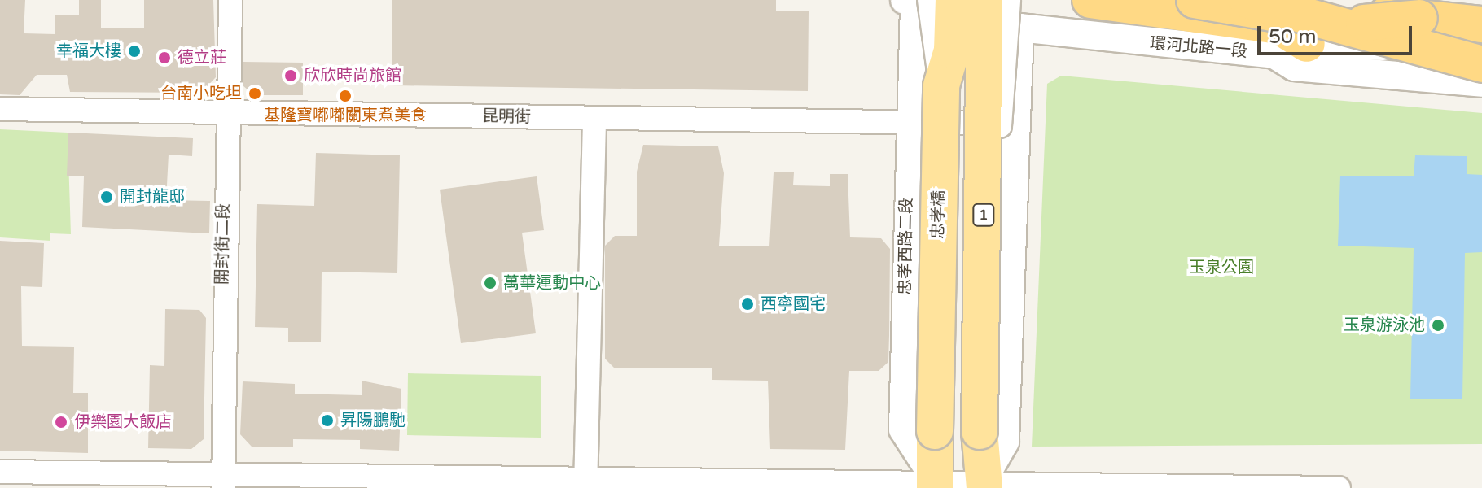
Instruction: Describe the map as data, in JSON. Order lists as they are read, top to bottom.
{
  "streets": {
    "main road": ["忠孝橋", "1"],
    "street": [
      "環河北路一段",
      "昆明街",
      "開封街二段",
      "忠孝西路二段"
    ]
  },
  "crossings": [
    ["環河北路一段", "忠孝西路二段"],
    ["昆明街", "開封街二段"],
    ["昆明街", "忠孝西路二段"],
    ["忠孝橋", "忠孝西路二段"]
  ],
  "parks": ["玉泉公園"],
  "places": [
    "幸福大樓",
    "德立莊",
    "欣欣時尚旅館",
    "台南小吃坦",
    "基隆寶嘟嘟關東煮美食",
    "開封龍邸",
    "萬華運動中心",
    "西寧國宅",
    "玉泉游泳池",
    "昇陽鵬馳",
    "伊樂園大飯店"
  ],
  "scale_bar": "50 m"
}
